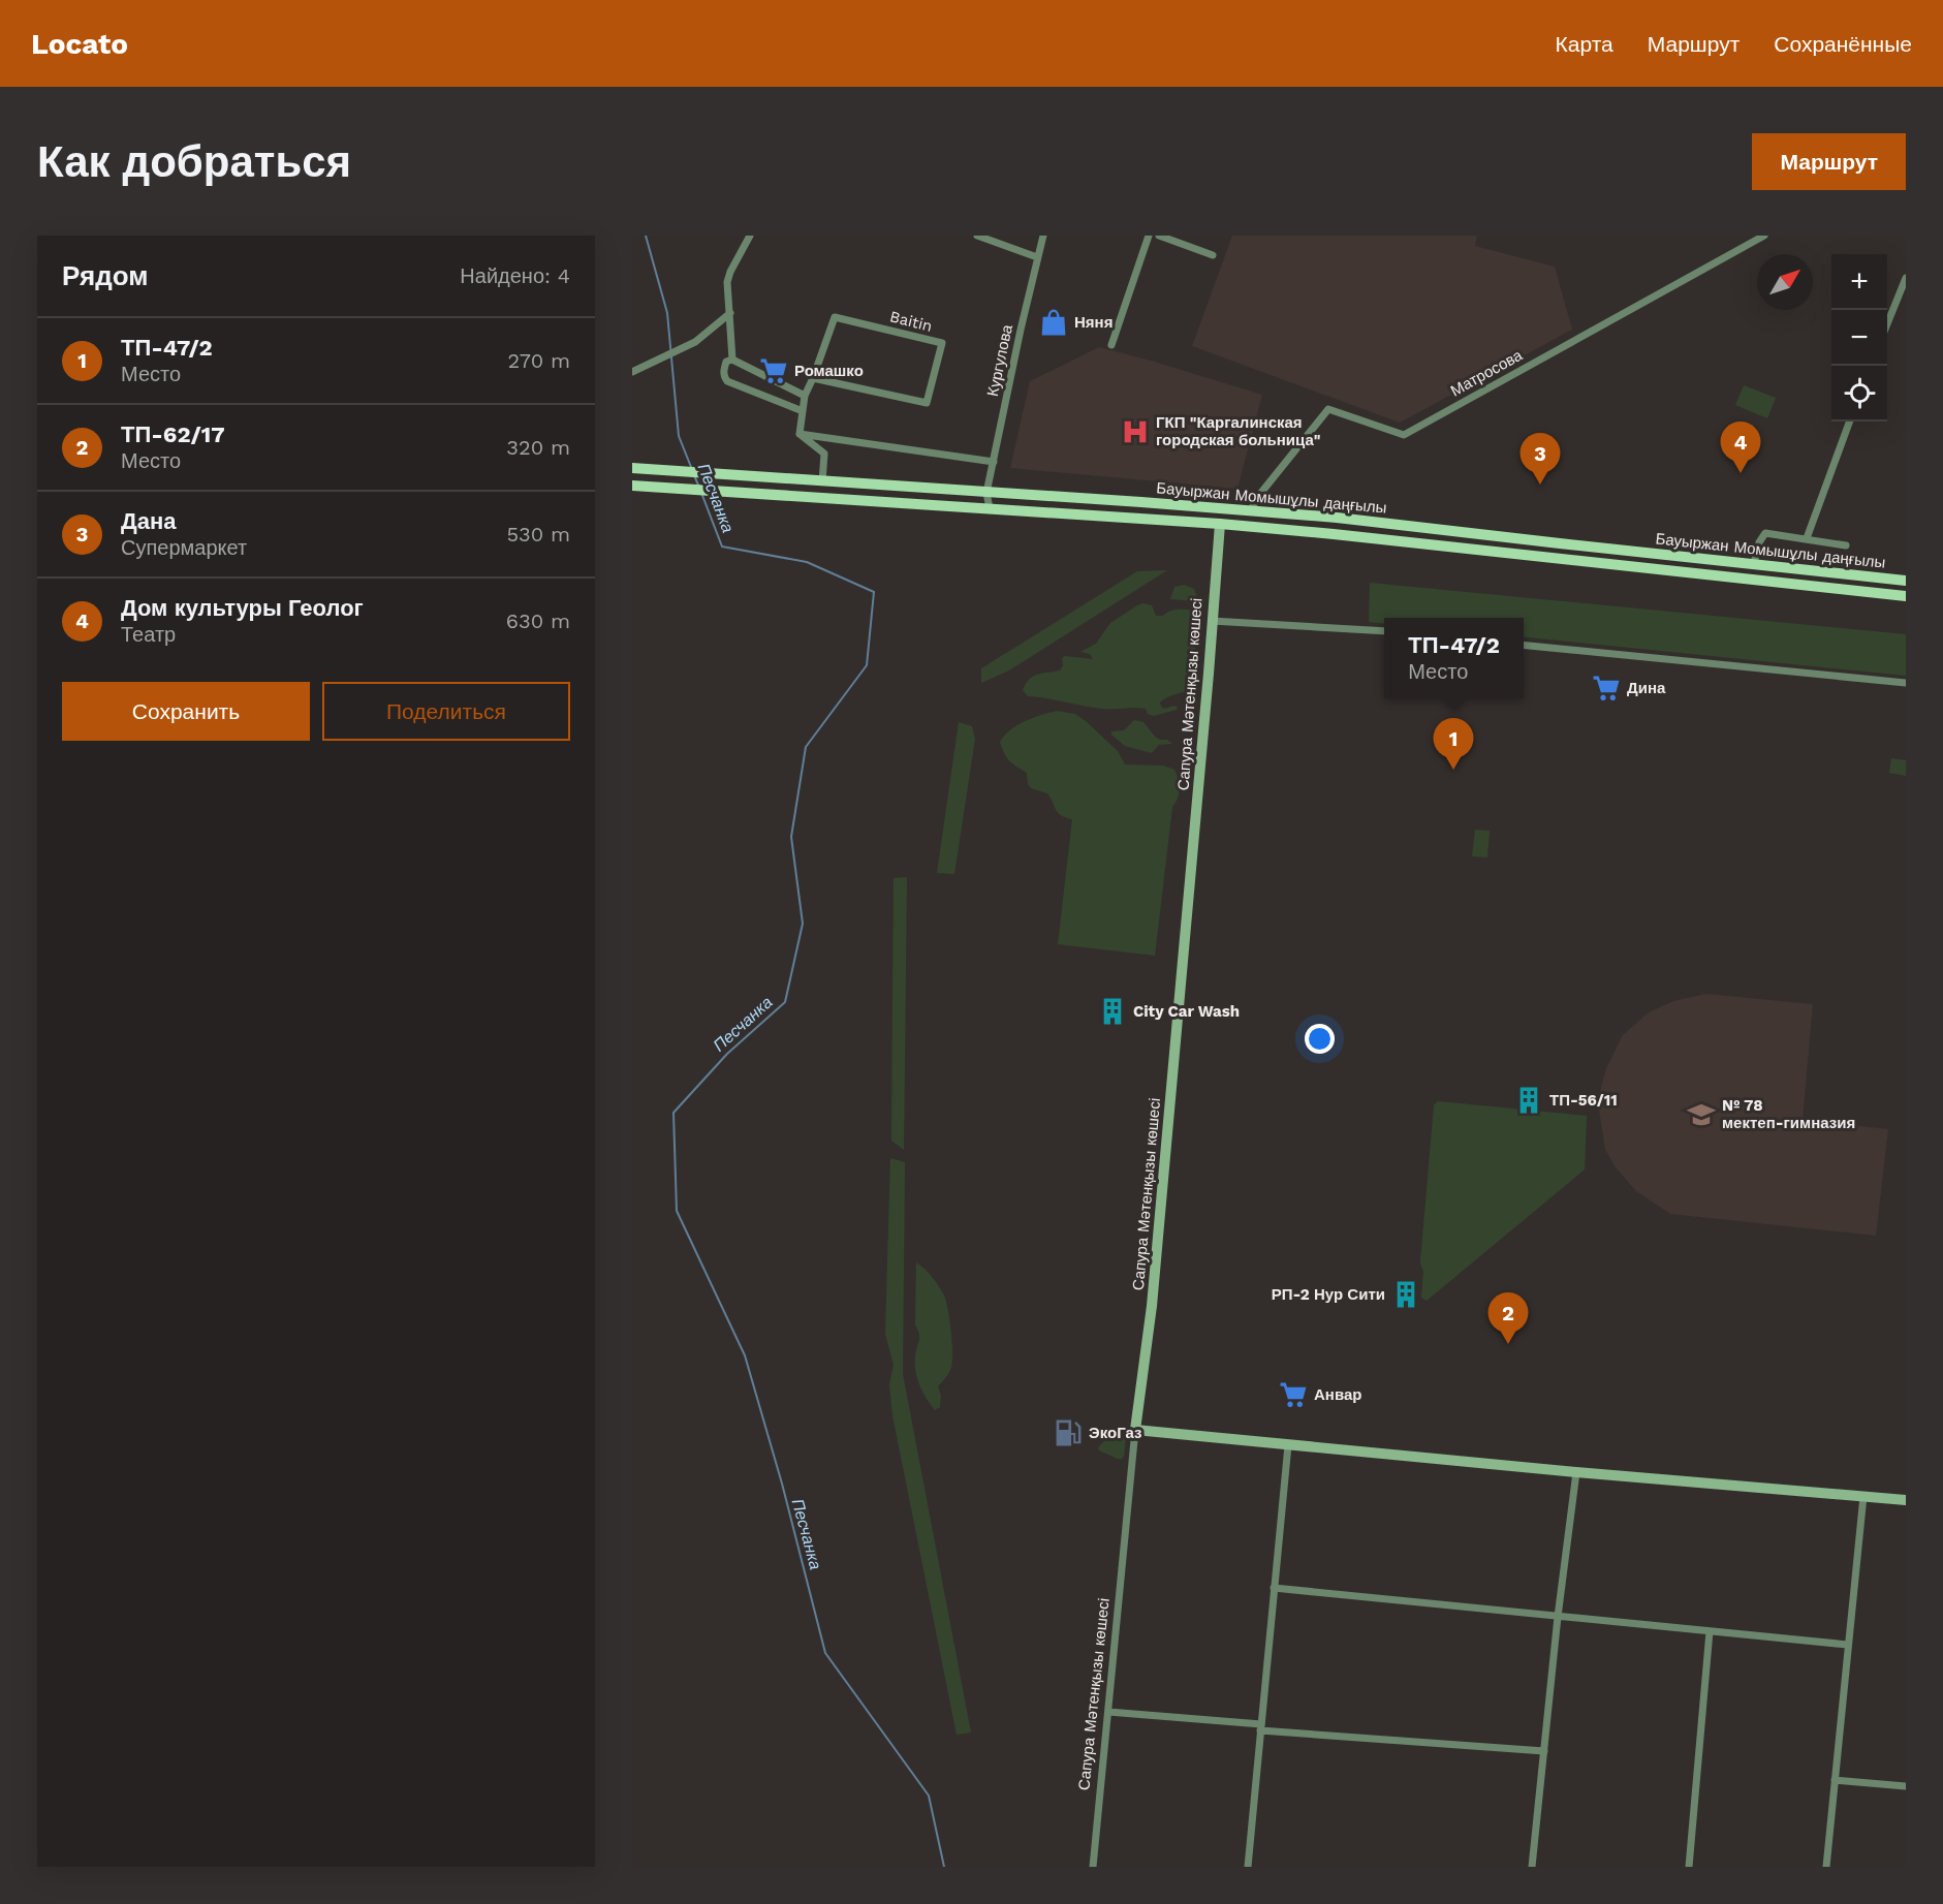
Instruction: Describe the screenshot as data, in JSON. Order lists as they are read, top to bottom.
{
  "streets": {
    "main road": ["Бауыржан Момышұлы даңғылы"],
    "street": [
      "Baitin",
      "Кургулова",
      "Матросова",
      "Сапура Мәтенқызы көшесі"
    ]
  },
  "crossings": [
    ["Кургулова", "Бауыржан Момышұлы даңғылы"],
    ["Матросова", "Бауыржан Момышұлы даңғылы"],
    ["Бауыржан Момышұлы даңғылы", "Сапура Мәтенқызы көшесі"]
  ],
  "water": ["Песчанка"],
  "places": {
    "shop": ["Няня"],
    "supermarket": ["Ромашко", "Дина", "Анвар"],
    "hospital": ["ГКП \"Каргалинская городская больница\""],
    "building": ["City Car Wash", "ТП-56/11", "РП-2 Нур Сити"],
    "school or university": ["№ 78 мектеп-гимназия"],
    "fuel station": ["ЭкоГаз"]
  },
  "north": "top right",
  "page": {
    "header": "Locato",
    "nav": ["Карта", "Маршрут", "Сохранённые"],
    "buttons": [
      "Маршрут",
      ["Сохранить", "Поделиться"]
    ],
    "title": "Как добраться",
    "heading": ["Рядом", "Найдено: 4"],
    "map_buttons": ["+", "−"],
    "list": [
      {
        "mark": "1",
        "name": "ТП-47/2",
        "note": "Место",
        "value": "270 m"
      },
      {
        "mark": "2",
        "name": "ТП-62/17",
        "note": "Место",
        "value": "320 m"
      },
      {
        "mark": "3",
        "name": "Дана",
        "note": "Супермаркет",
        "value": "530 m"
      },
      {
        "mark": "4",
        "name": "Дом культуры Геолог",
        "note": "Театр",
        "value": "630 m"
      }
    ],
    "pins": [
      "4",
      "3",
      "1",
      "2"
    ],
    "popup": ["ТП-47/2", "Место"]
  }
}
